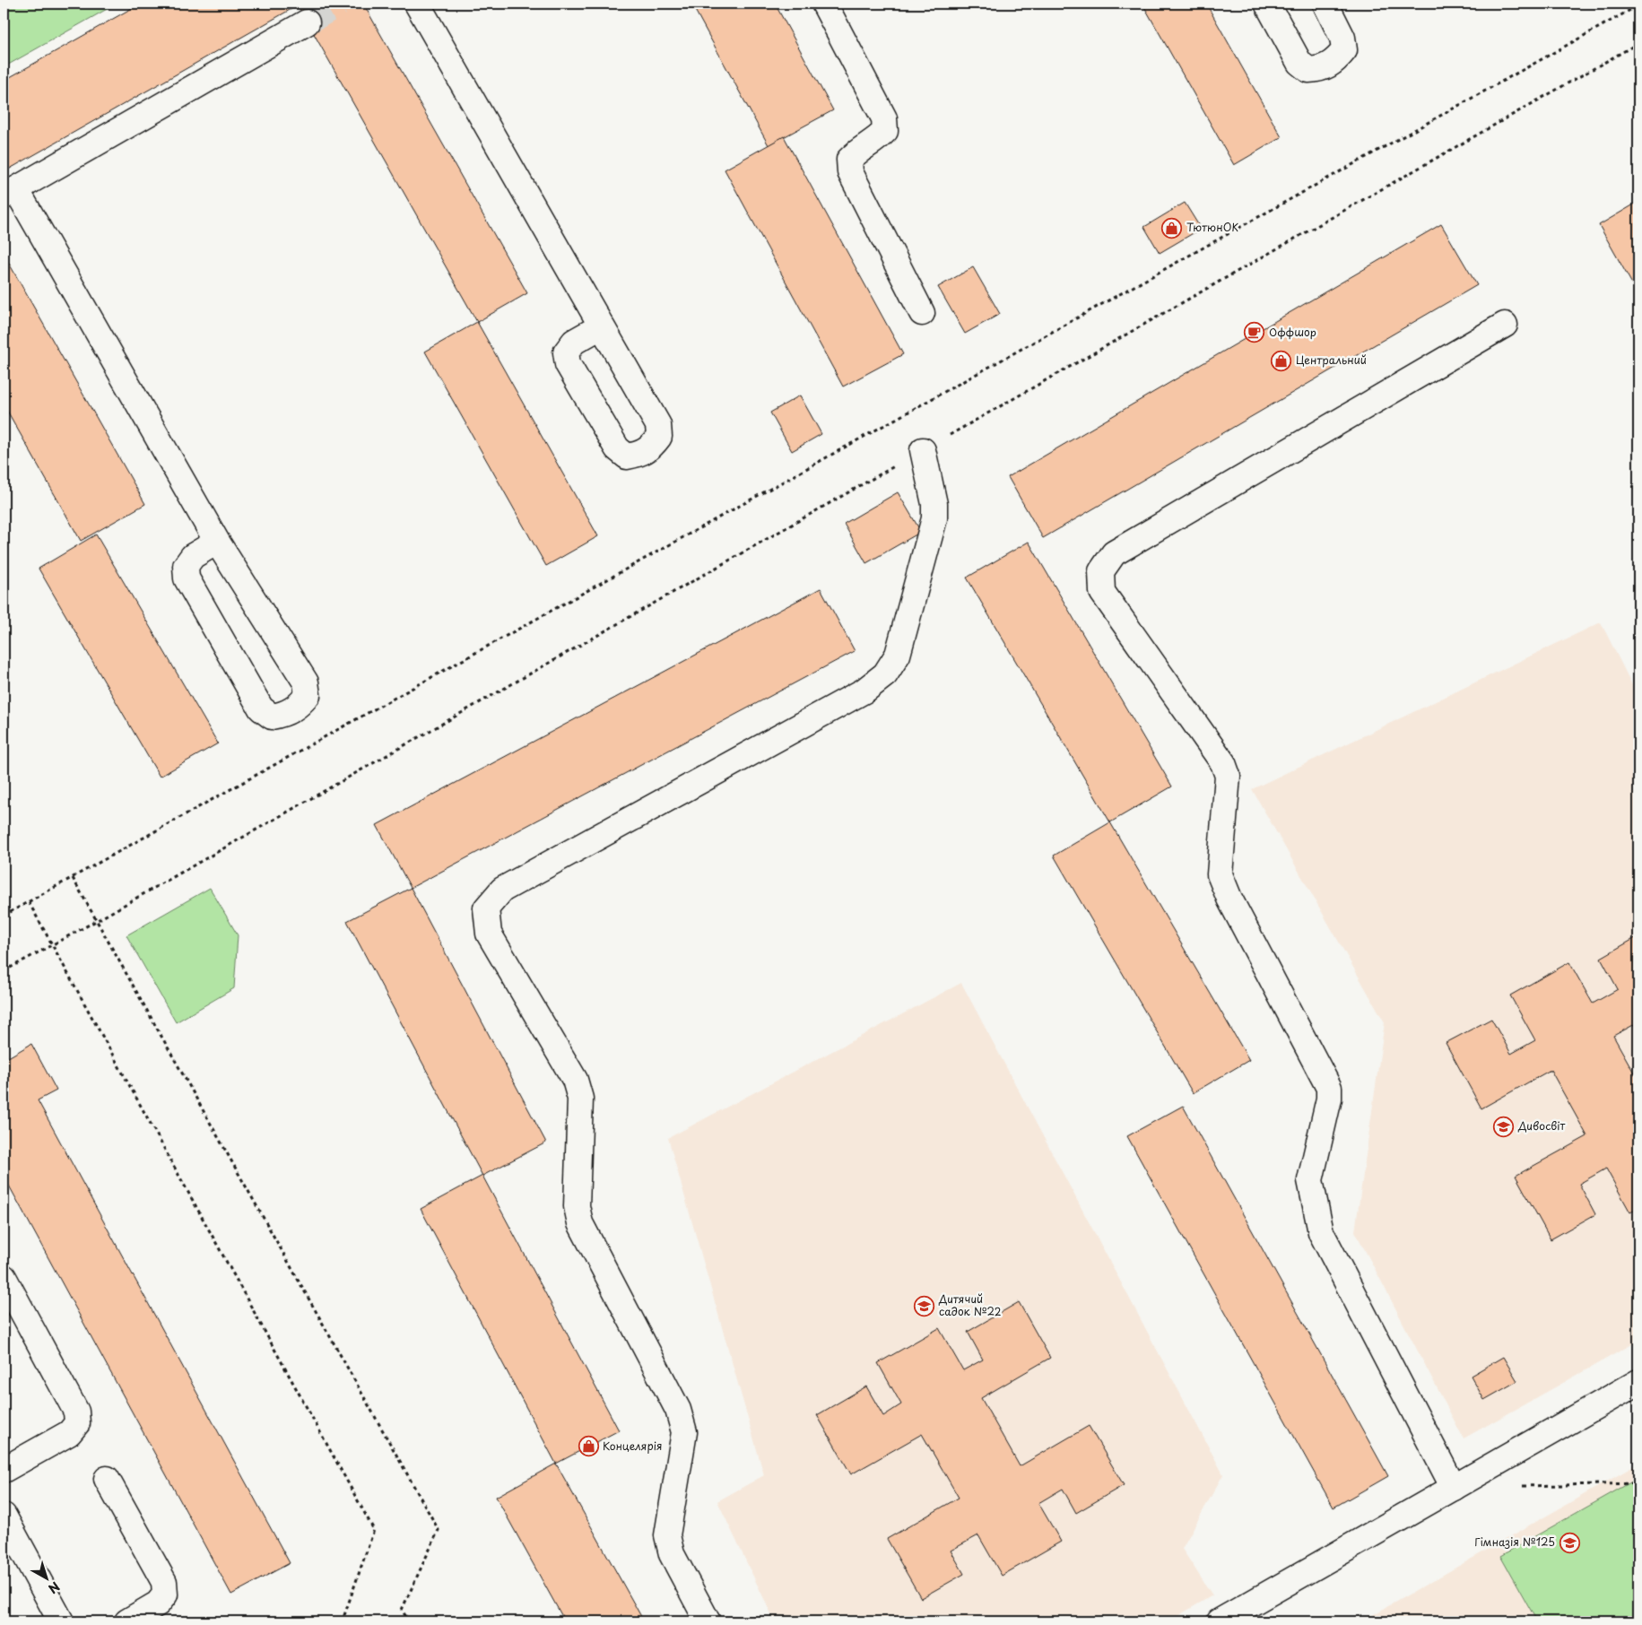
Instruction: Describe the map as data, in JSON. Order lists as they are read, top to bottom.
{
  "places": {
    "shop": ["ТютюнОК", "Центральний", "Концелярія"],
    "cafe": ["Оффшор"],
    "school or university": ["Дивосвіт", "Дитячий садок №22", "Гімназія №125"]
  },
  "north": "bottom right"
}
